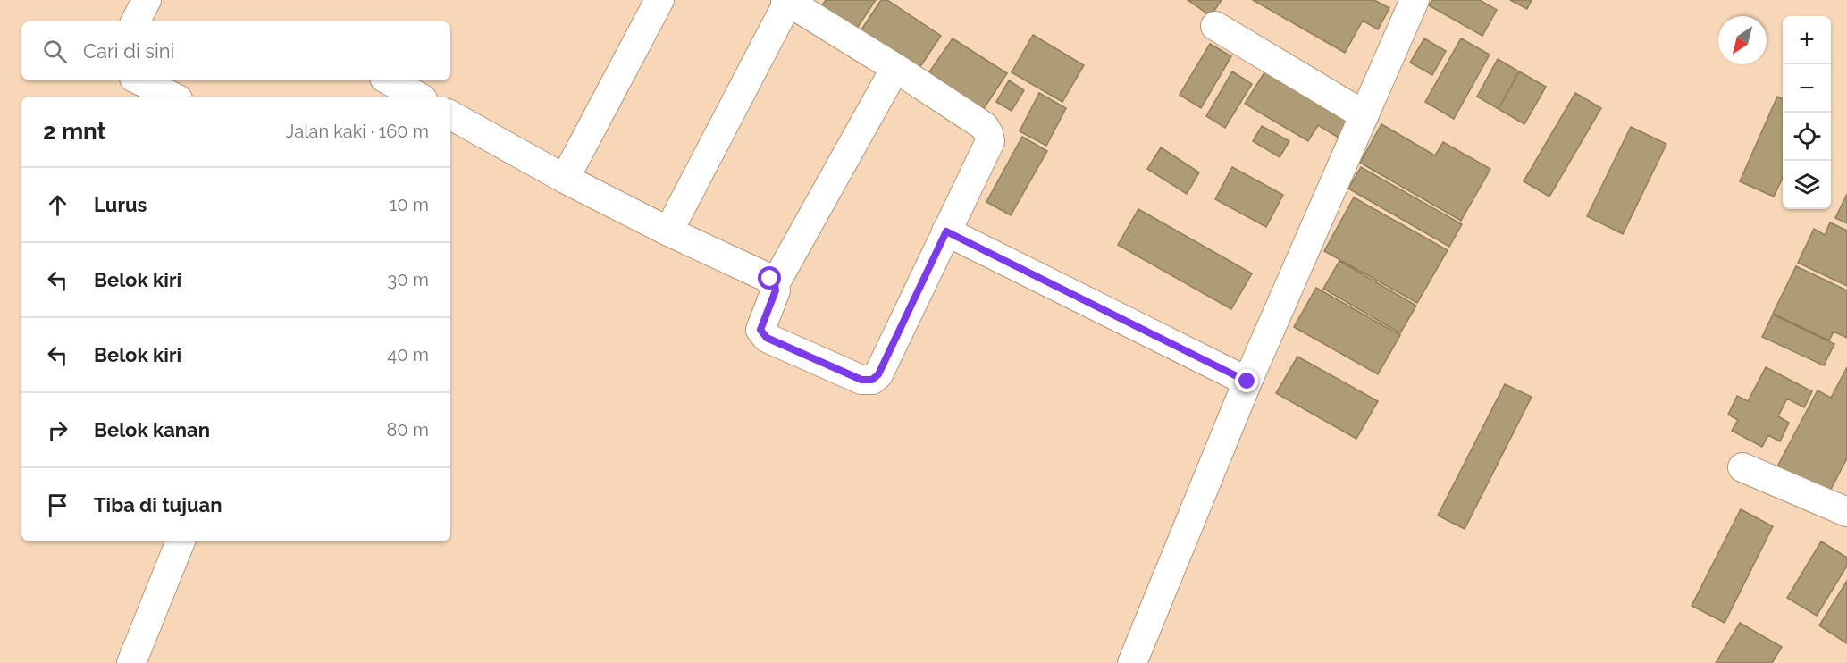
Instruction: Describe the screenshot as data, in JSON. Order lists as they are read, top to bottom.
{
  "north": "bottom left",
  "page": {
    "map_buttons": ["+", "−"],
    "search": "Cari di sini",
    "heading": ["2 mnt", "Jalan kaki · 160 m"],
    "list": [
      ["Lurus", "10 m"],
      ["Belok kiri", "30 m"],
      ["Belok kiri", "40 m"],
      ["Belok kanan", "80 m"],
      "Tiba di tujuan"
    ]
  }
}
